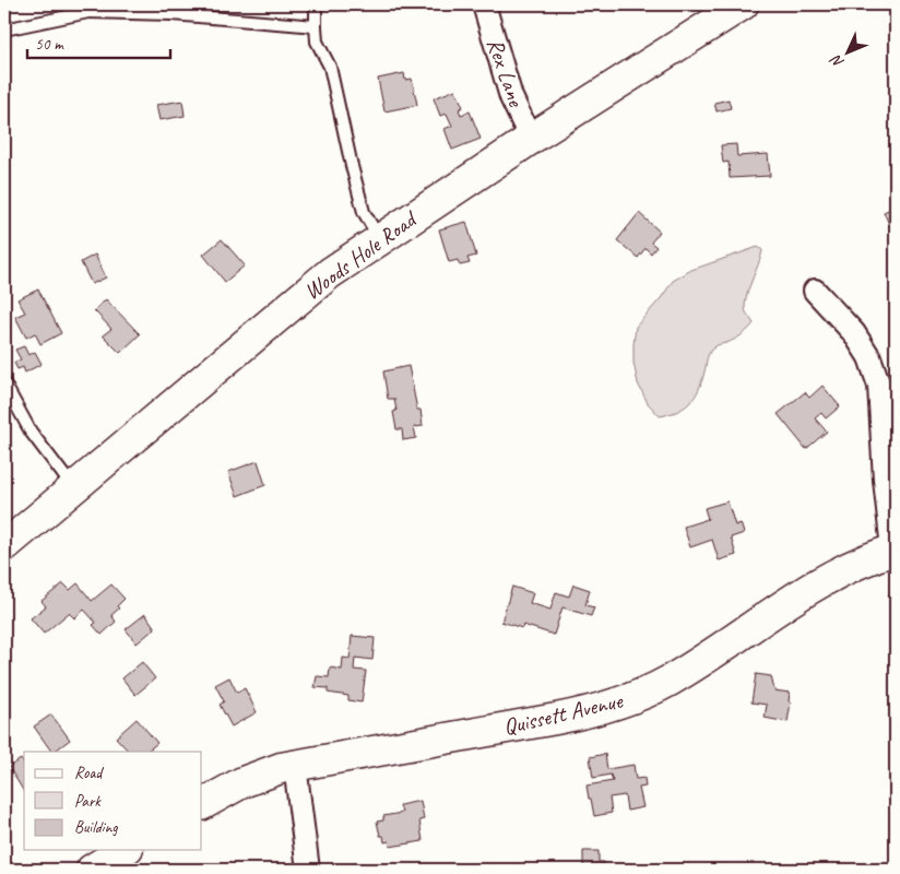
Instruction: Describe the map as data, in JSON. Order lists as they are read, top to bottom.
{
  "streets": {
    "main road": ["Woods Hole Road", "Quissett Avenue"],
    "street": ["Rex Lane"]
  },
  "crossings": [
    ["Rex Lane", "Woods Hole Road"]
  ],
  "legend": ["Road", "Park", "Building"],
  "scale_bar": "50 m",
  "north": "bottom left"
}
